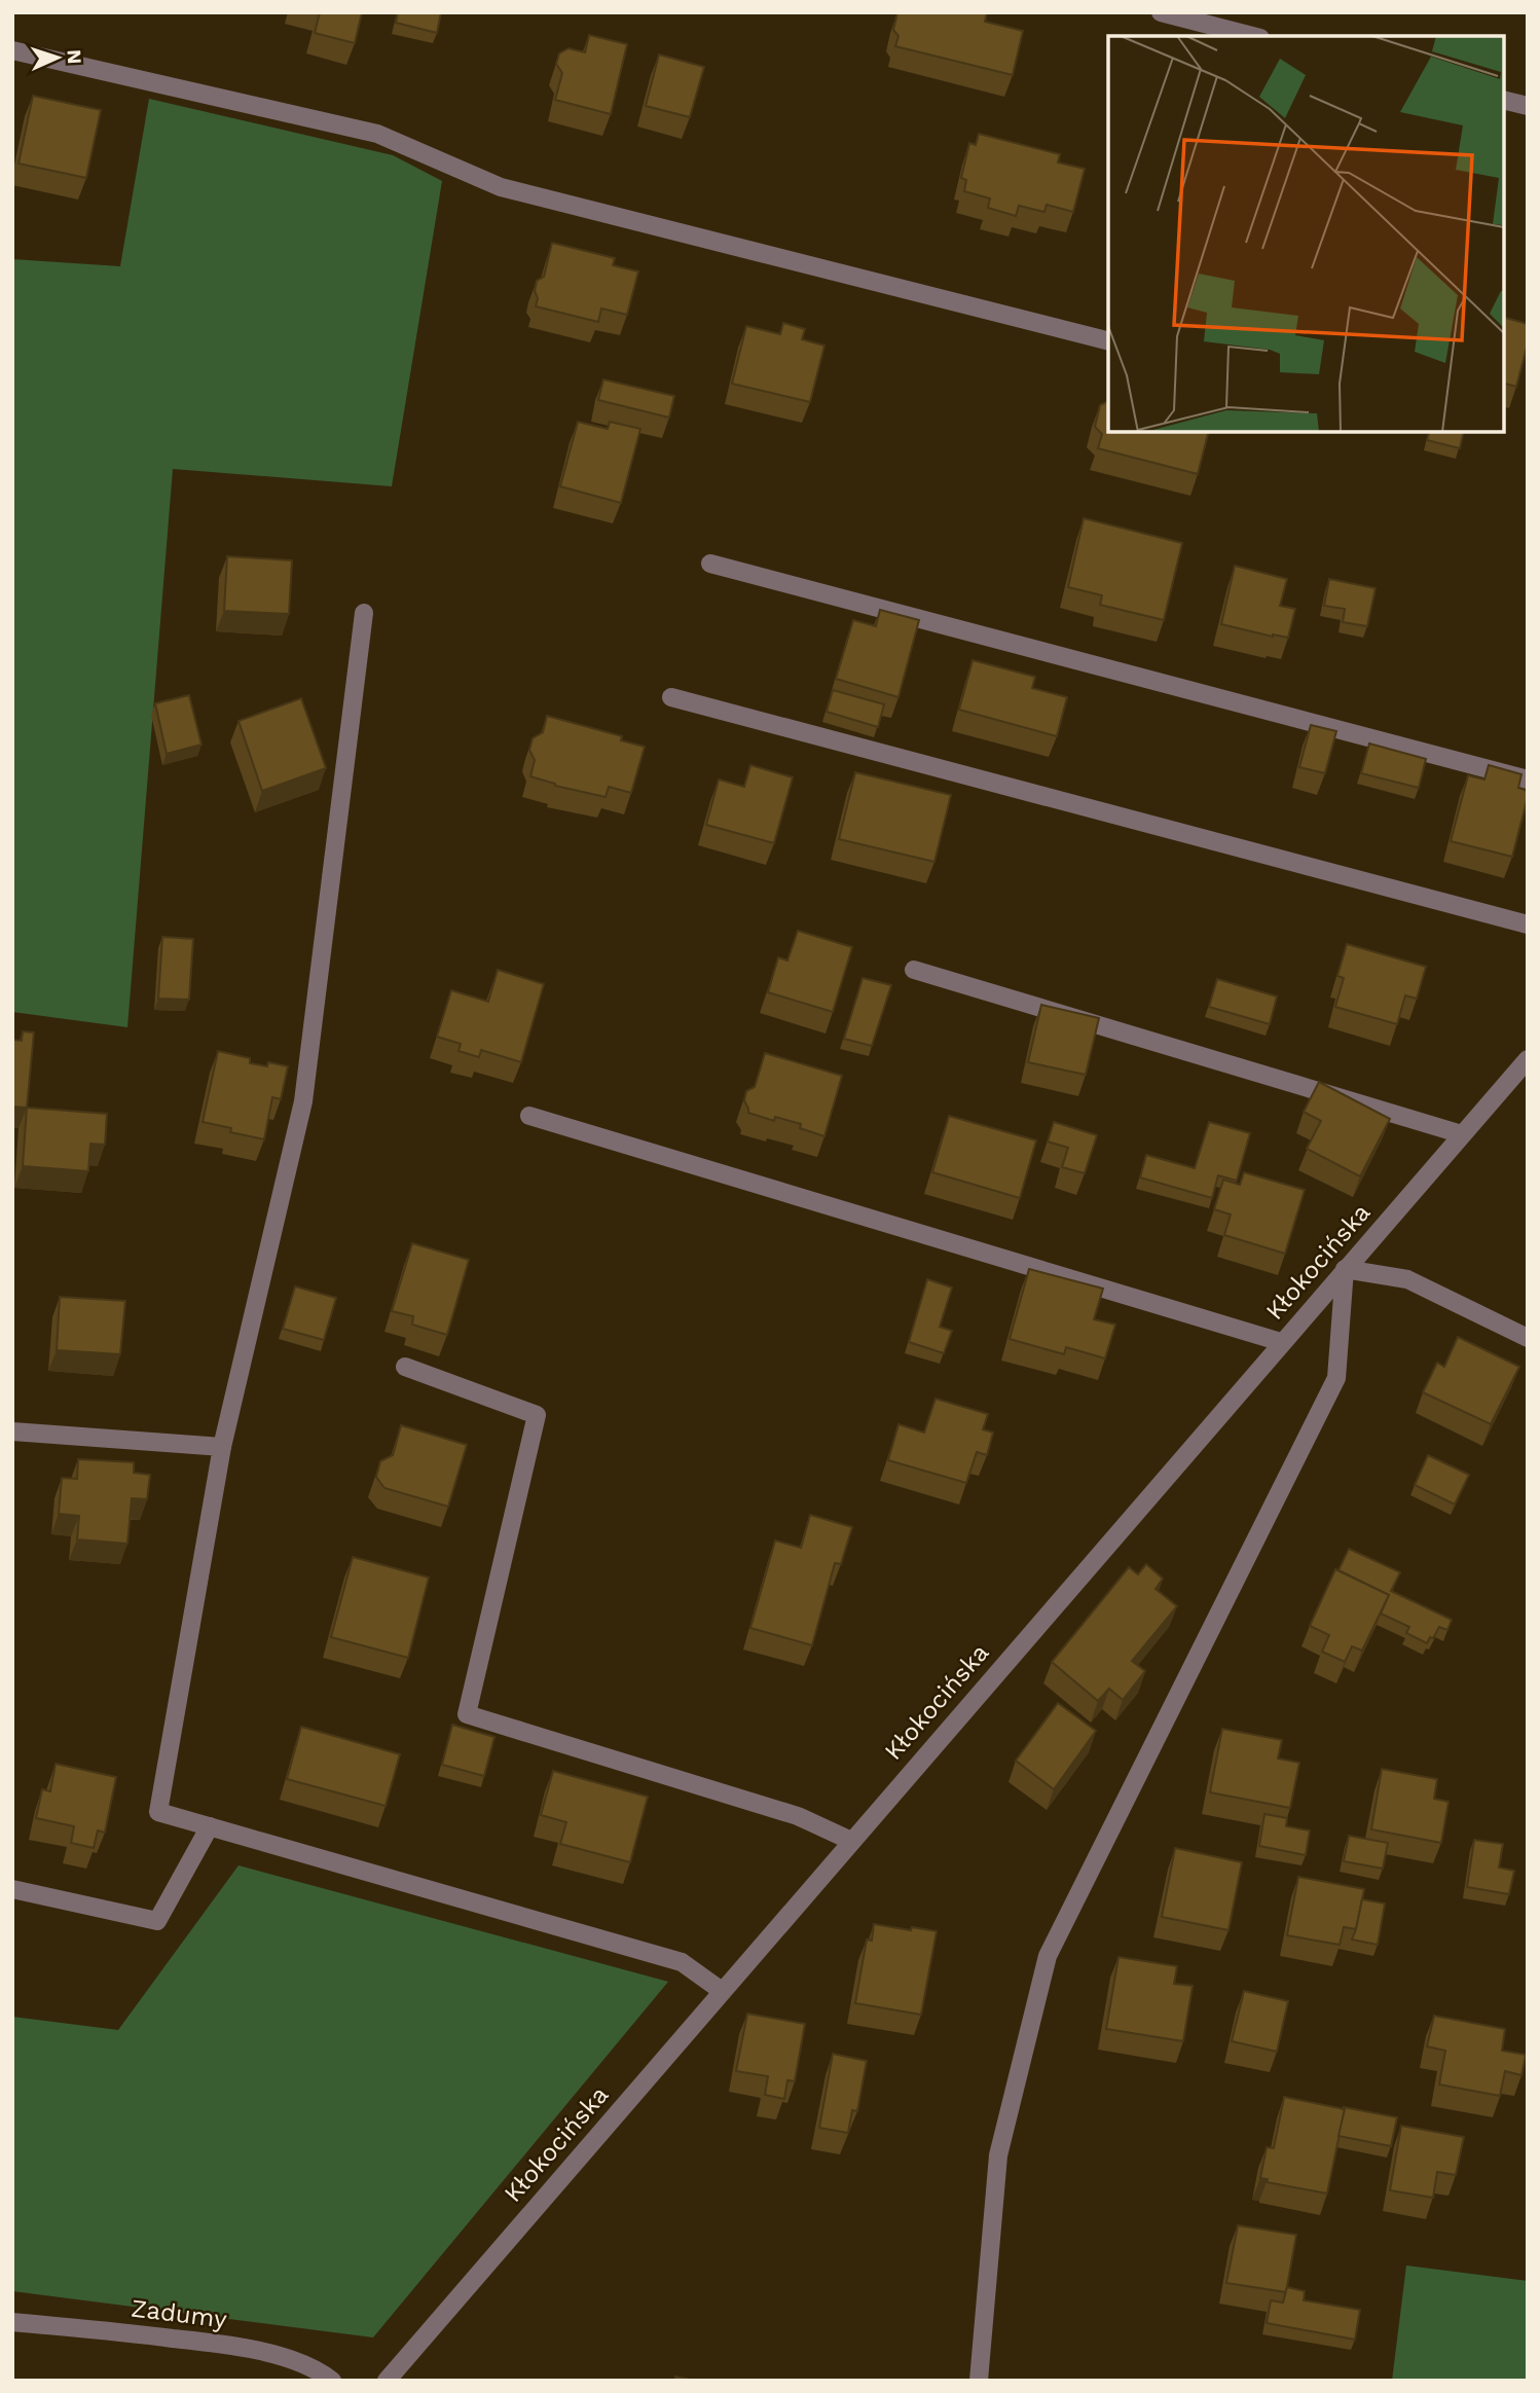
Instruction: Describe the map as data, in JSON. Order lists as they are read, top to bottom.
{
  "streets": {
    "street": ["Kłokocińska", "Zadumy"]
  },
  "north": "right"
}
